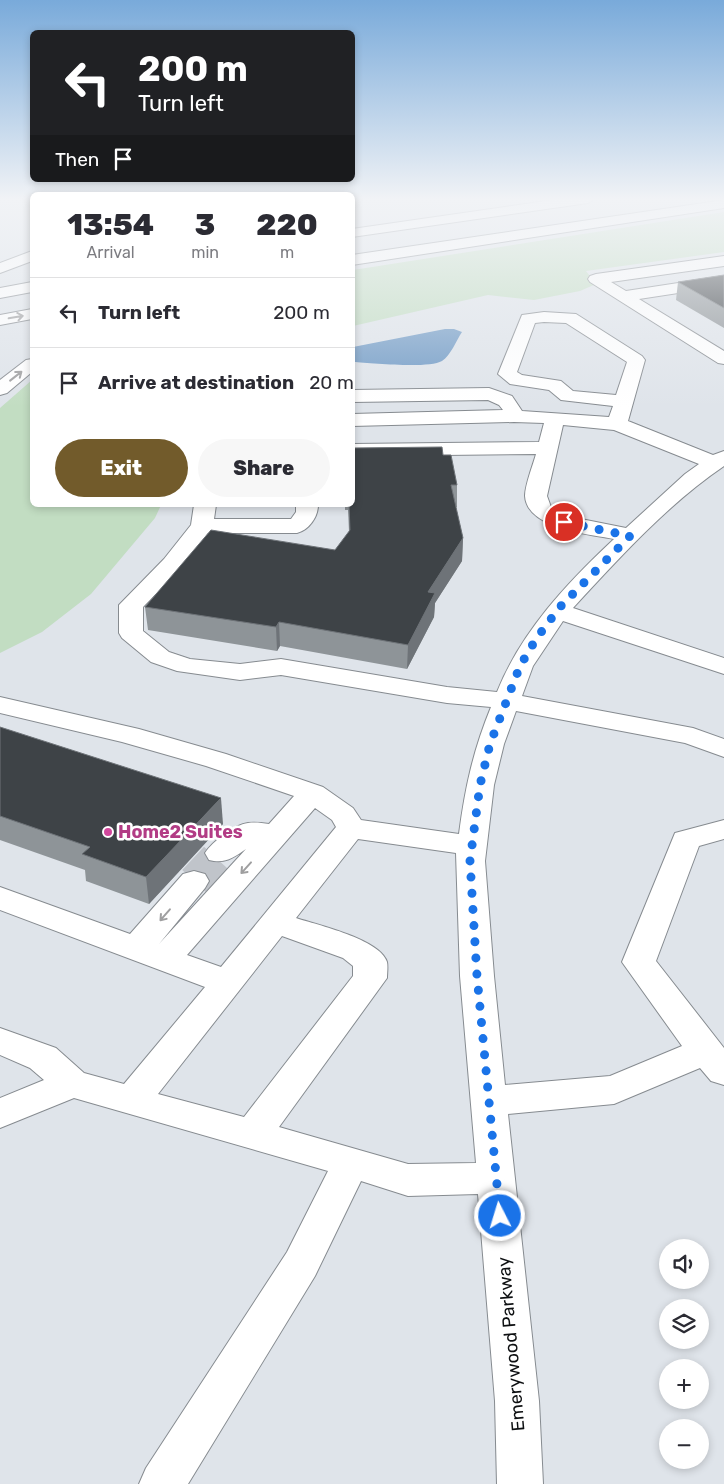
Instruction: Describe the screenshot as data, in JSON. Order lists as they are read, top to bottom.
{
  "streets": {
    "main road": ["Emerywood Parkway"]
  },
  "places": ["Home2 Suites"],
  "page": {
    "turn": ["200 m", "Turn left"],
    "then": "Then",
    "eta": [
      "13:54",
      "Arrival",
      "3",
      "min",
      "220",
      "m"
    ],
    "list": [
      {
        "name": "Turn left",
        "value": "200 m"
      },
      {
        "name": "Arrive at destination",
        "value": "20 m"
      }
    ],
    "buttons": ["Exit", "Share"],
    "map_buttons": ["+", "−"]
  }
}
